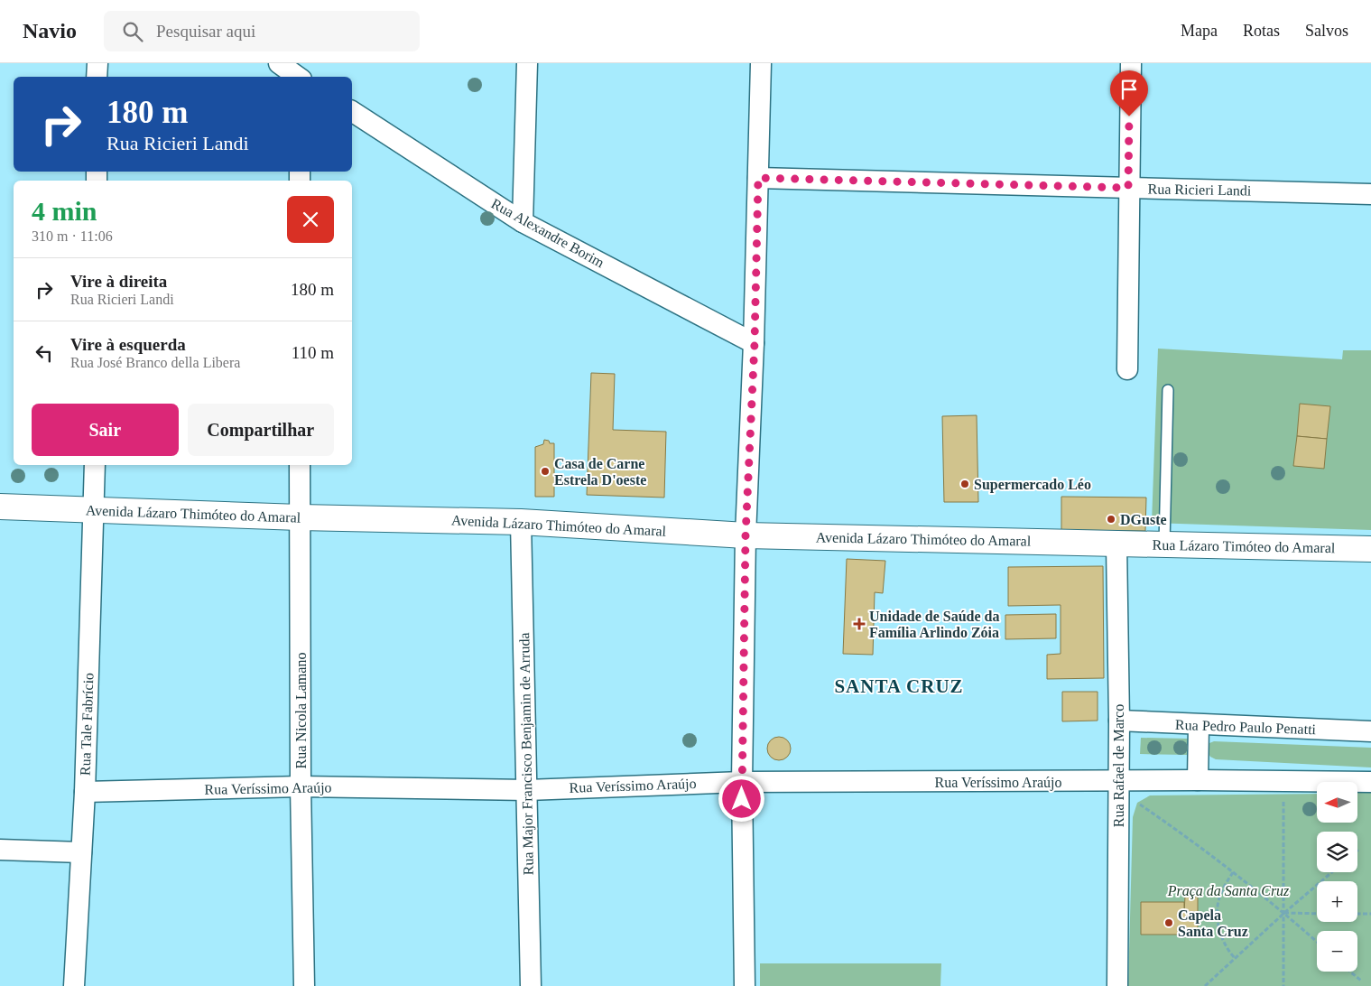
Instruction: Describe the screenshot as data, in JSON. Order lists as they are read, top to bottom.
{
  "streets": {
    "main road": ["Avenida Lázaro Thimóteo do Amaral", "Rua Lázaro Timóteo do Amaral"],
    "street": [
      "Rua Ricieri Landi",
      "Rua Alexandre Borim",
      "Rua Nicola Lamano",
      "Rua Tale Fabrício",
      "Rua Pedro Paulo Penatti",
      "Rua Major Francisco Benjamin de Arruda",
      "Rua Rafael de Marco",
      "Rua Veríssimo Araújo"
    ]
  },
  "crossings": [
    ["Avenida Lázaro Thimóteo do Amaral", "Rua Lázaro Timóteo do Amaral"],
    ["Avenida Lázaro Thimóteo do Amaral", "Rua Nicola Lamano"],
    ["Avenida Lázaro Thimóteo do Amaral", "Rua Tale Fabrício"],
    ["Avenida Lázaro Thimóteo do Amaral", "Rua Major Francisco Benjamin de Arruda"],
    ["Avenida Lázaro Thimóteo do Amaral", "Rua Rafael de Marco"],
    ["Rua Lázaro Timóteo do Amaral", "Rua Rafael de Marco"],
    ["Rua Nicola Lamano", "Rua Veríssimo Araújo"],
    ["Rua Tale Fabrício", "Rua Veríssimo Araújo"],
    ["Rua Pedro Paulo Penatti", "Rua Rafael de Marco"],
    ["Rua Major Francisco Benjamin de Arruda", "Rua Veríssimo Araújo"],
    ["Rua Rafael de Marco", "Rua Veríssimo Araújo"]
  ],
  "districts": ["SANTA CRUZ"],
  "parks": ["Praça da Santa Cruz"],
  "places": {
    "other": [
      "Casa de Carne Estrela D'oeste",
      "Supermercado Léo",
      "DGuste",
      "Capela Santa Cruz"
    ],
    "health": ["Unidade de Saúde da Família Arlindo Zóia"]
  },
  "north": "left",
  "page": {
    "header": "Navio",
    "search": "Pesquisar aqui",
    "nav": ["Mapa", "Rotas", "Salvos"],
    "turn": ["180 m", "Rua Ricieri Landi"],
    "heading": ["4 min", "310 m · 11:06"],
    "list": [
      {
        "name": "Vire à direita",
        "note": "Rua Ricieri Landi",
        "value": "180 m"
      },
      {
        "name": "Vire à esquerda",
        "note": "Rua José Branco della Libera",
        "value": "110 m"
      }
    ],
    "buttons": ["Sair", "Compartilhar"],
    "map_buttons": ["+", "−"]
  }
}
